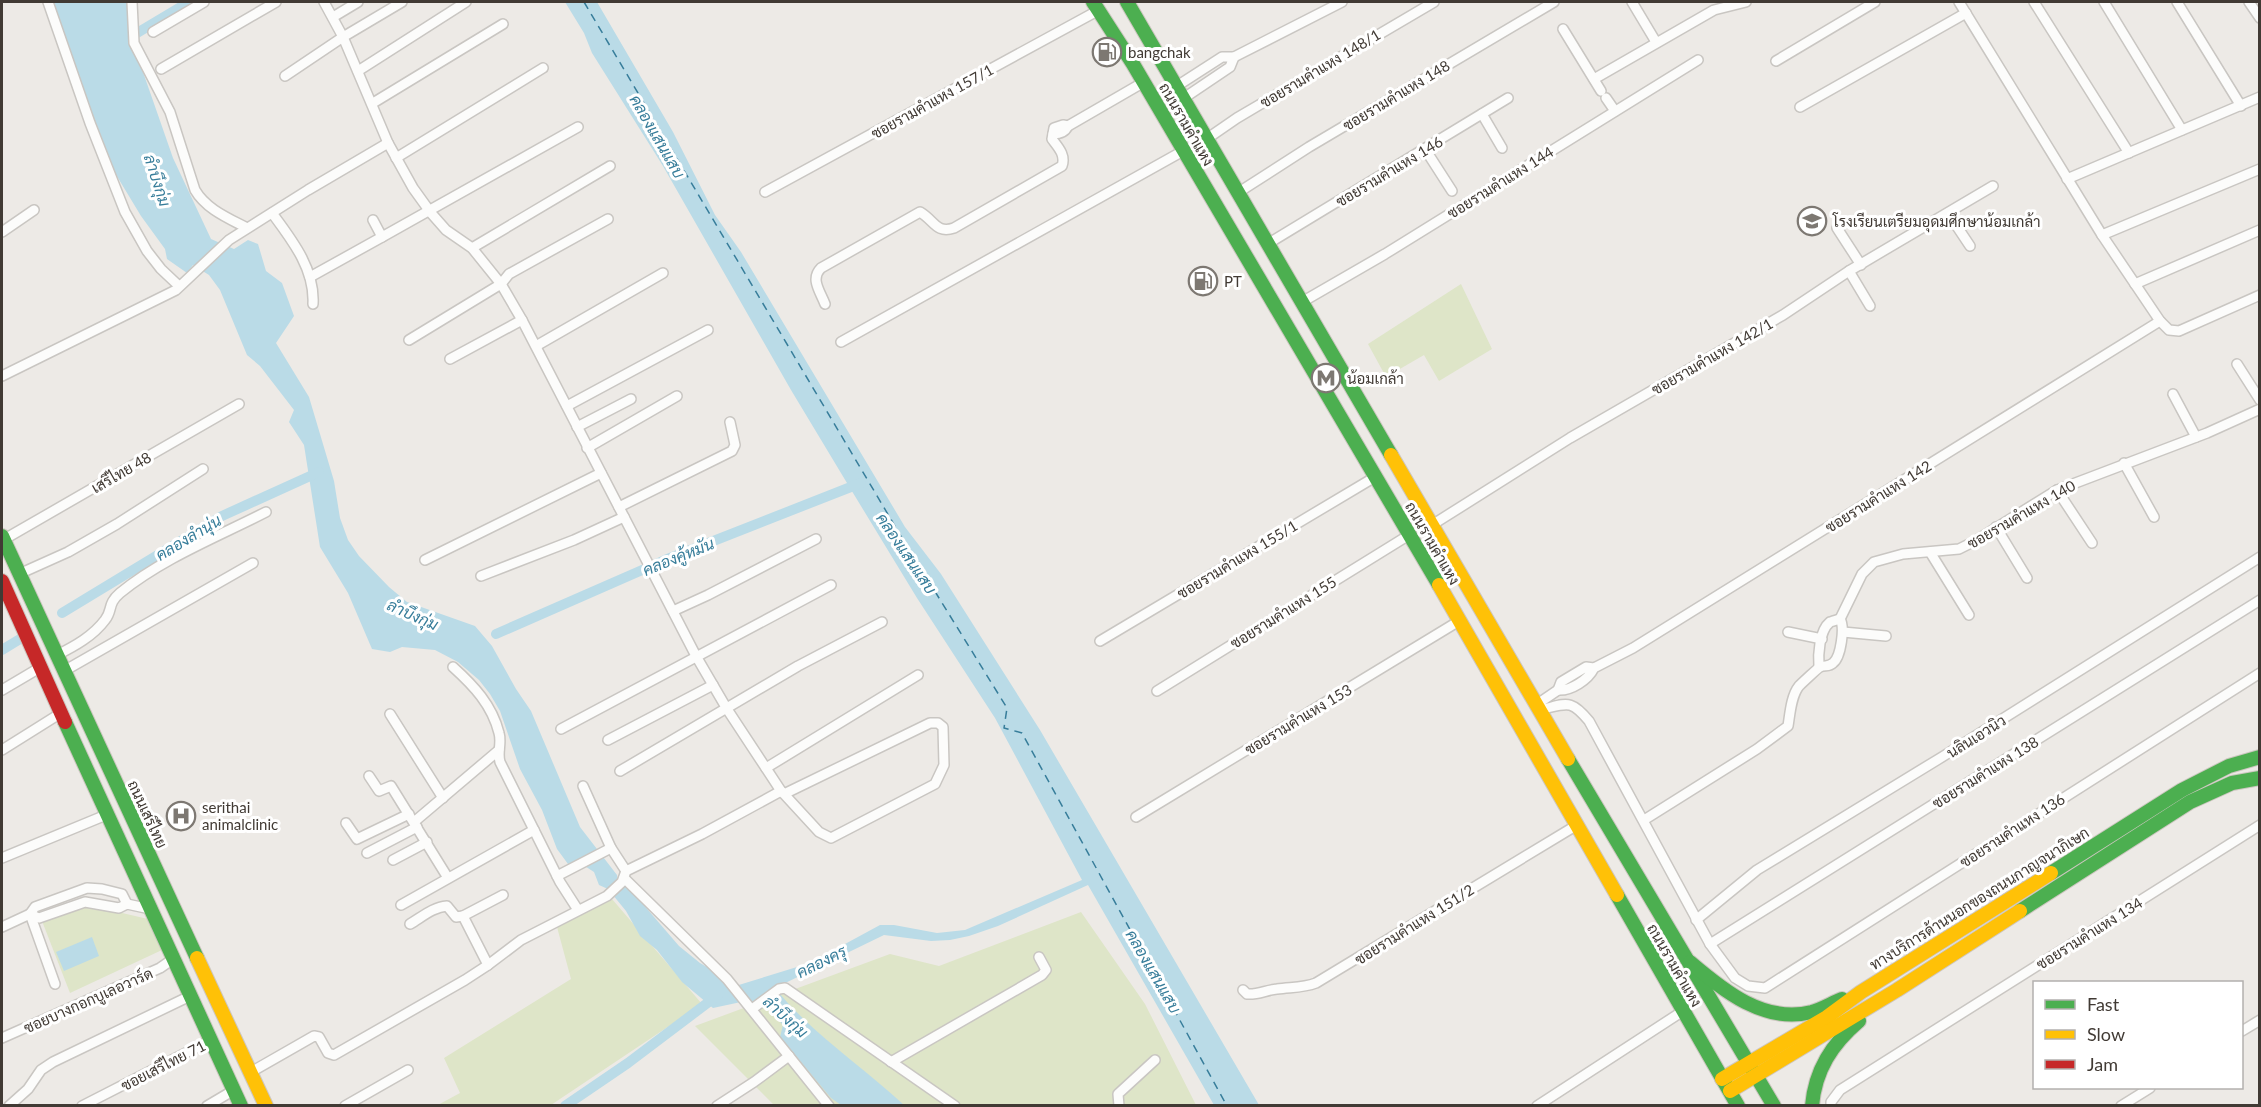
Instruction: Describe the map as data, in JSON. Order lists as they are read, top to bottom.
{
  "streets": {
    "main road": ["ถนนรามคำแหง", "ถนนเสรีไทย", "ทางบริการด้านนอกของถนนกาญจนาภิเษก"],
    "street": [
      "ซอยรามคำแหง 148/1",
      "ซอยรามคำแหง 148",
      "ซอยรามคำแหง 157/1",
      "ซอยรามคำแหง 146",
      "ซอยรามคำแหง 144",
      "ซอยรามคำแหง 142/1",
      "เสรีไทย 48",
      "ซอยรามคำแหง 142",
      "ซอยรามคำแหง 140",
      "ซอยรามคำแหง 155/1",
      "ซอยรามคำแหง 155",
      "ซอยรามคำแหง 153",
      "นลินเอวนิว",
      "ซอยรามคำแหง 138",
      "ซอยรามคำแหง 136",
      "ซอยรามคำแหง 151/2",
      "ซอยรามคำแหง 134",
      "ซอยบางกอกบูเลอวาร์ด",
      "ซอยเสรีไทย 71"
    ]
  },
  "crossings": [
    ["ซอยรามคำแหง 148/1", "ถนนรามคำแหง"],
    ["ซอยรามคำแหง 148", "ถนนรามคำแหง"],
    ["ซอยรามคำแหง 157/1", "ถนนรามคำแหง"],
    ["ถนนรามคำแหง", "ซอยรามคำแหง 146"],
    ["ถนนรามคำแหง", "ซอยรามคำแหง 144"],
    ["ถนนรามคำแหง", "ซอยรามคำแหง 142/1"],
    ["ถนนรามคำแหง", "ซอยรามคำแหง 142"],
    ["ถนนรามคำแหง", "ซอยรามคำแหง 155/1"],
    ["ถนนรามคำแหง", "ซอยรามคำแหง 155"],
    ["ถนนรามคำแหง", "ซอยรามคำแหง 153"],
    ["ถนนรามคำแหง", "ทางบริการด้านนอกของถนนกาญจนาภิเษก"],
    ["ถนนรามคำแหง", "ซอยรามคำแหง 151/2"],
    ["เสรีไทย 48", "ถนนเสรีไทย"],
    ["ซอยรามคำแหง 138", "ซอยรามคำแหง 136"]
  ],
  "water": [
    "คลองแสนแสบ",
    "ลำบึงกุ่ม",
    "คลองลำนุ่น",
    "คลองคู้หมัน",
    "คลองครุ"
  ],
  "places": {
    "fuel station": ["bangchak", "PT"],
    "school or university": ["โรงเรียนเตรียมอุดมศึกษาน้อมเกล้า"],
    "metro station": ["น้อมเกล้า"],
    "hospital": ["serithai animalclinic"]
  },
  "legend": ["Fast", "Slow", "Jam"]
}
